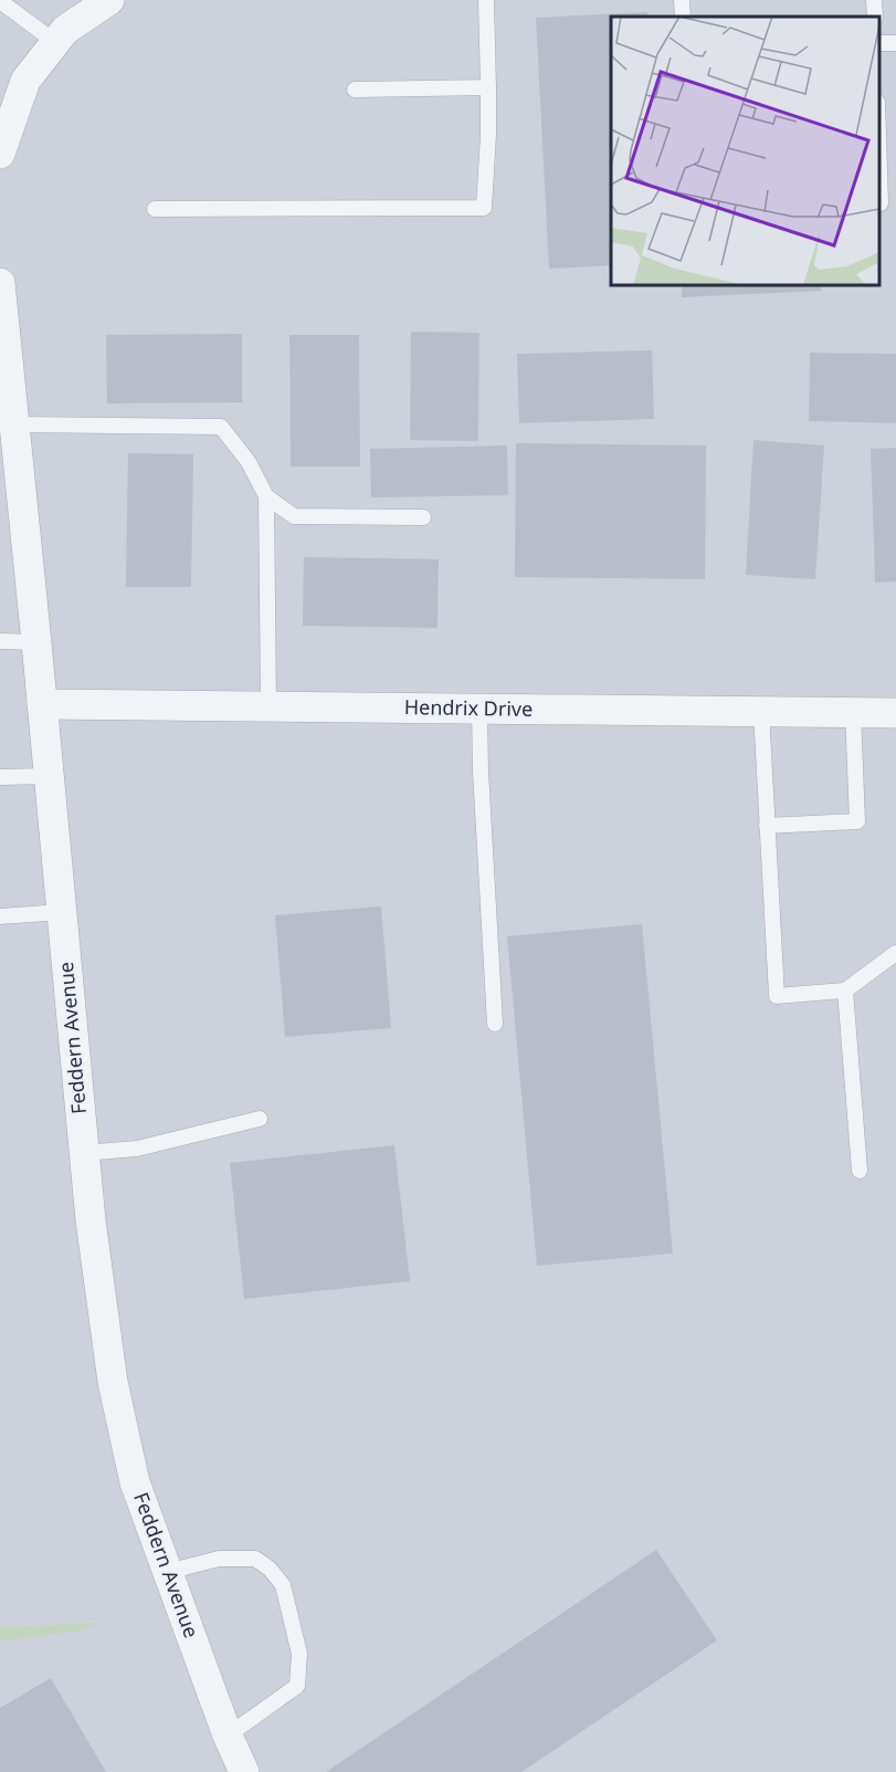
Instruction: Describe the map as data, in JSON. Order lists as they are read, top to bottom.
{
  "streets": {
    "street": ["Hendrix Drive", "Feddern Avenue"]
  },
  "crossings": [
    ["Hendrix Drive", "Feddern Avenue"]
  ]
}
